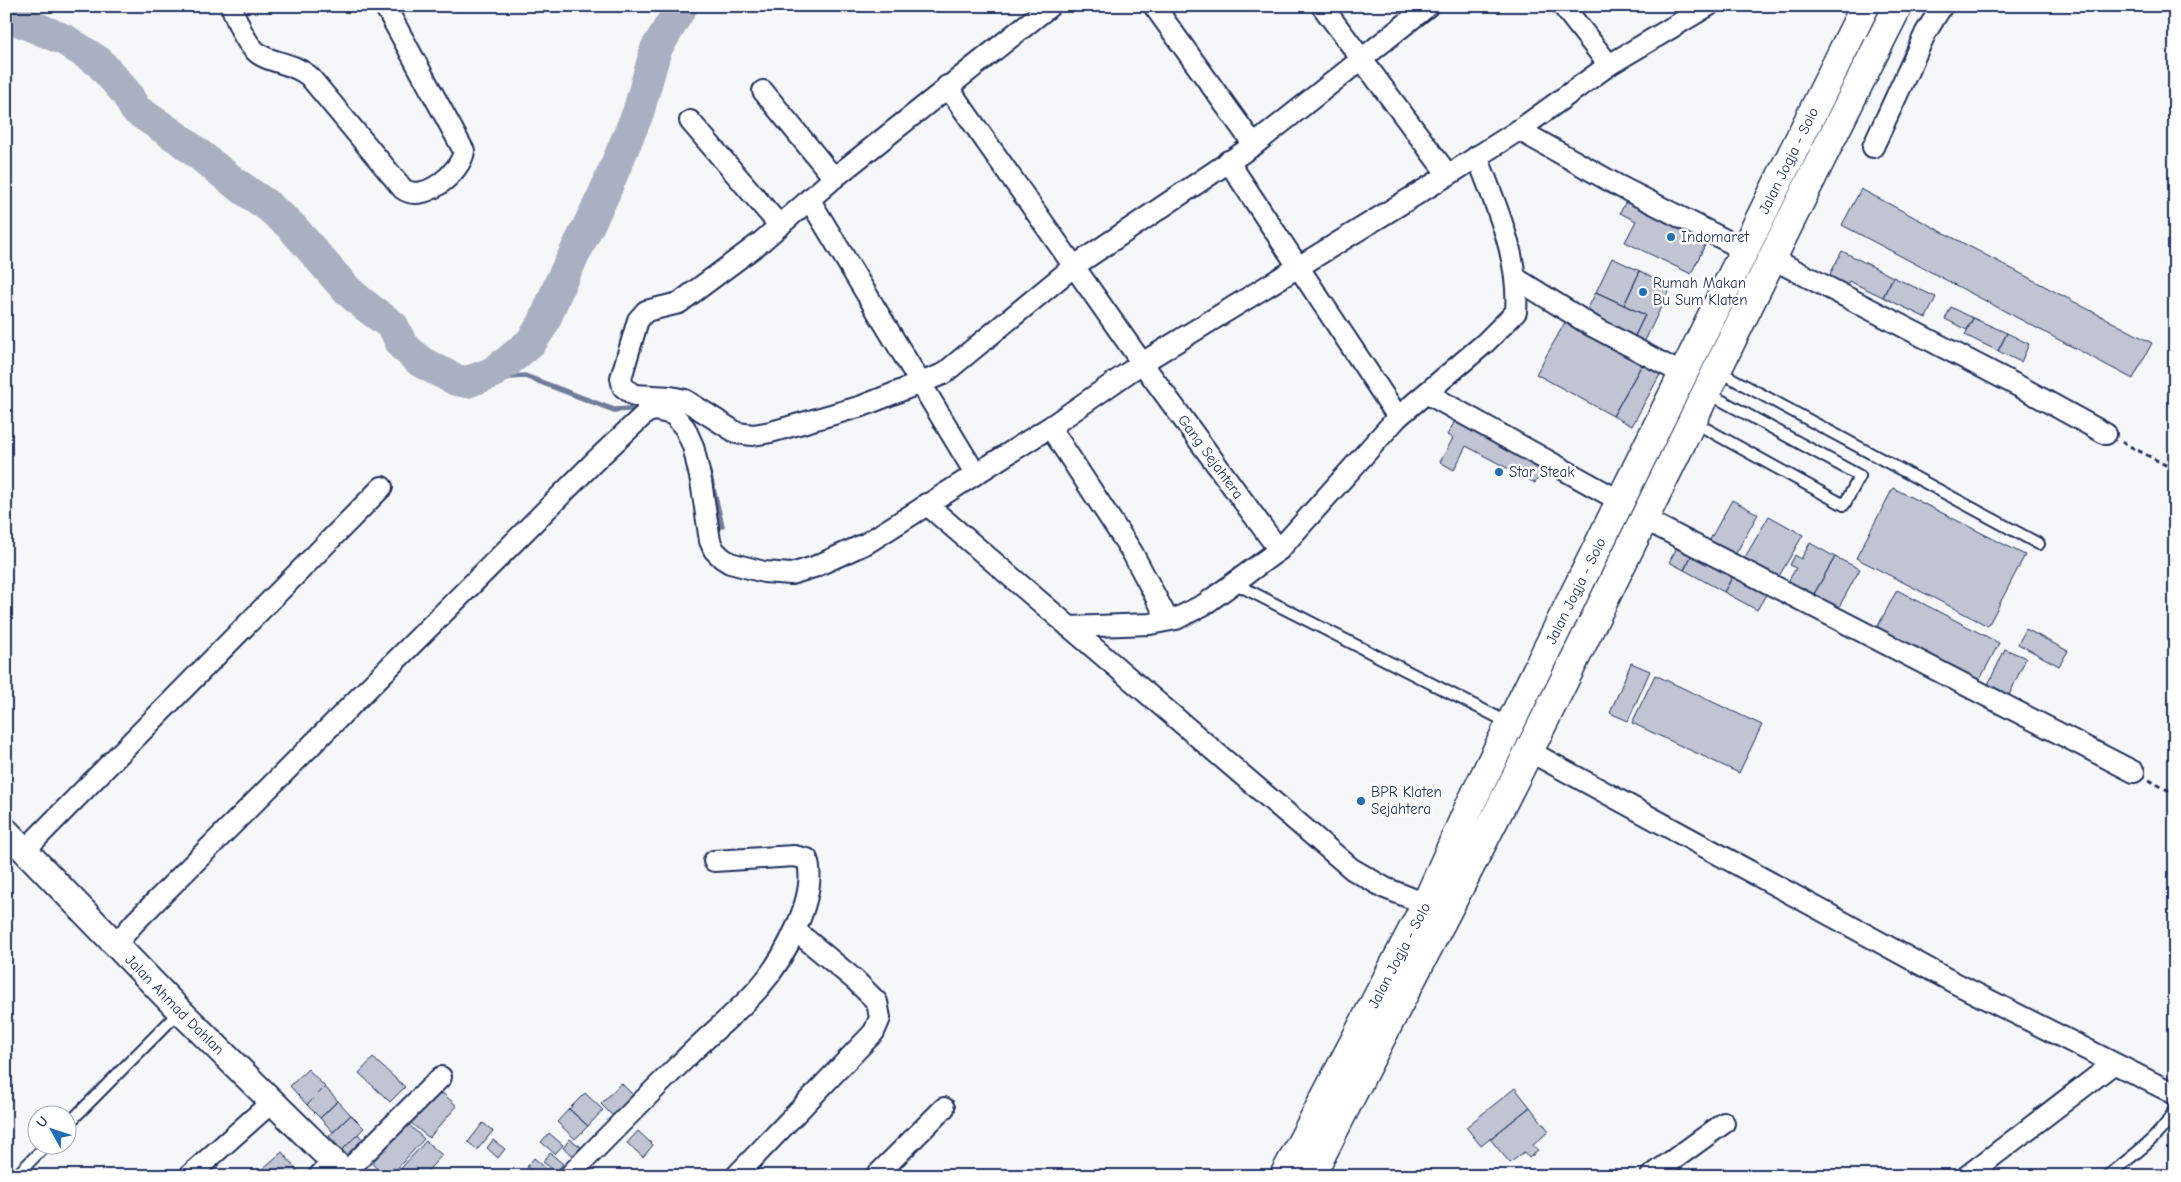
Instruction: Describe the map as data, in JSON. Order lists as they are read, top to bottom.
{
  "streets": {
    "highway": ["Jalan Jogja - Solo"],
    "street": ["Gang Sejahtera", "Jalan Ahmad Dahlan"]
  },
  "places": [
    "Indomaret",
    "Rumah Makan Bu Sum Klaten",
    "Star Steak",
    "BPR Klaten Sejahtera"
  ],
  "north": "top left"
}
